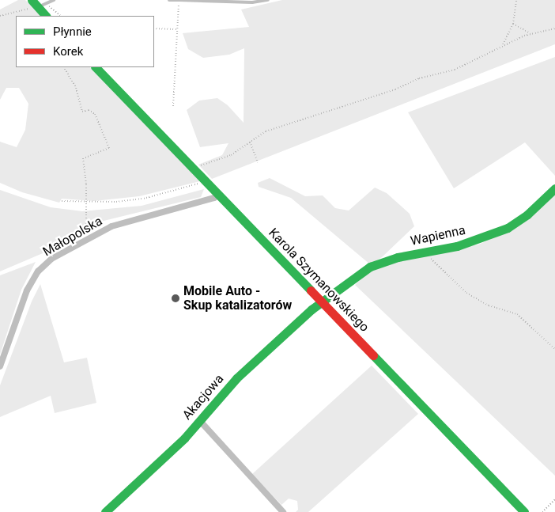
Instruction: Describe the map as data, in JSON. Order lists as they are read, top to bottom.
{
  "streets": {
    "street": [
      "Wapienna",
      "Małopolska",
      "Karola Szymanowskiego",
      "Akacjowa"
    ]
  },
  "crossings": [
    ["Wapienna", "Karola Szymanowskiego"],
    ["Wapienna", "Akacjowa"],
    ["Małopolska", "Karola Szymanowskiego"],
    ["Karola Szymanowskiego", "Akacjowa"]
  ],
  "places": ["Mobile Auto - Skup katalizatorów"],
  "legend": ["Płynnie", "Korek"]
}
